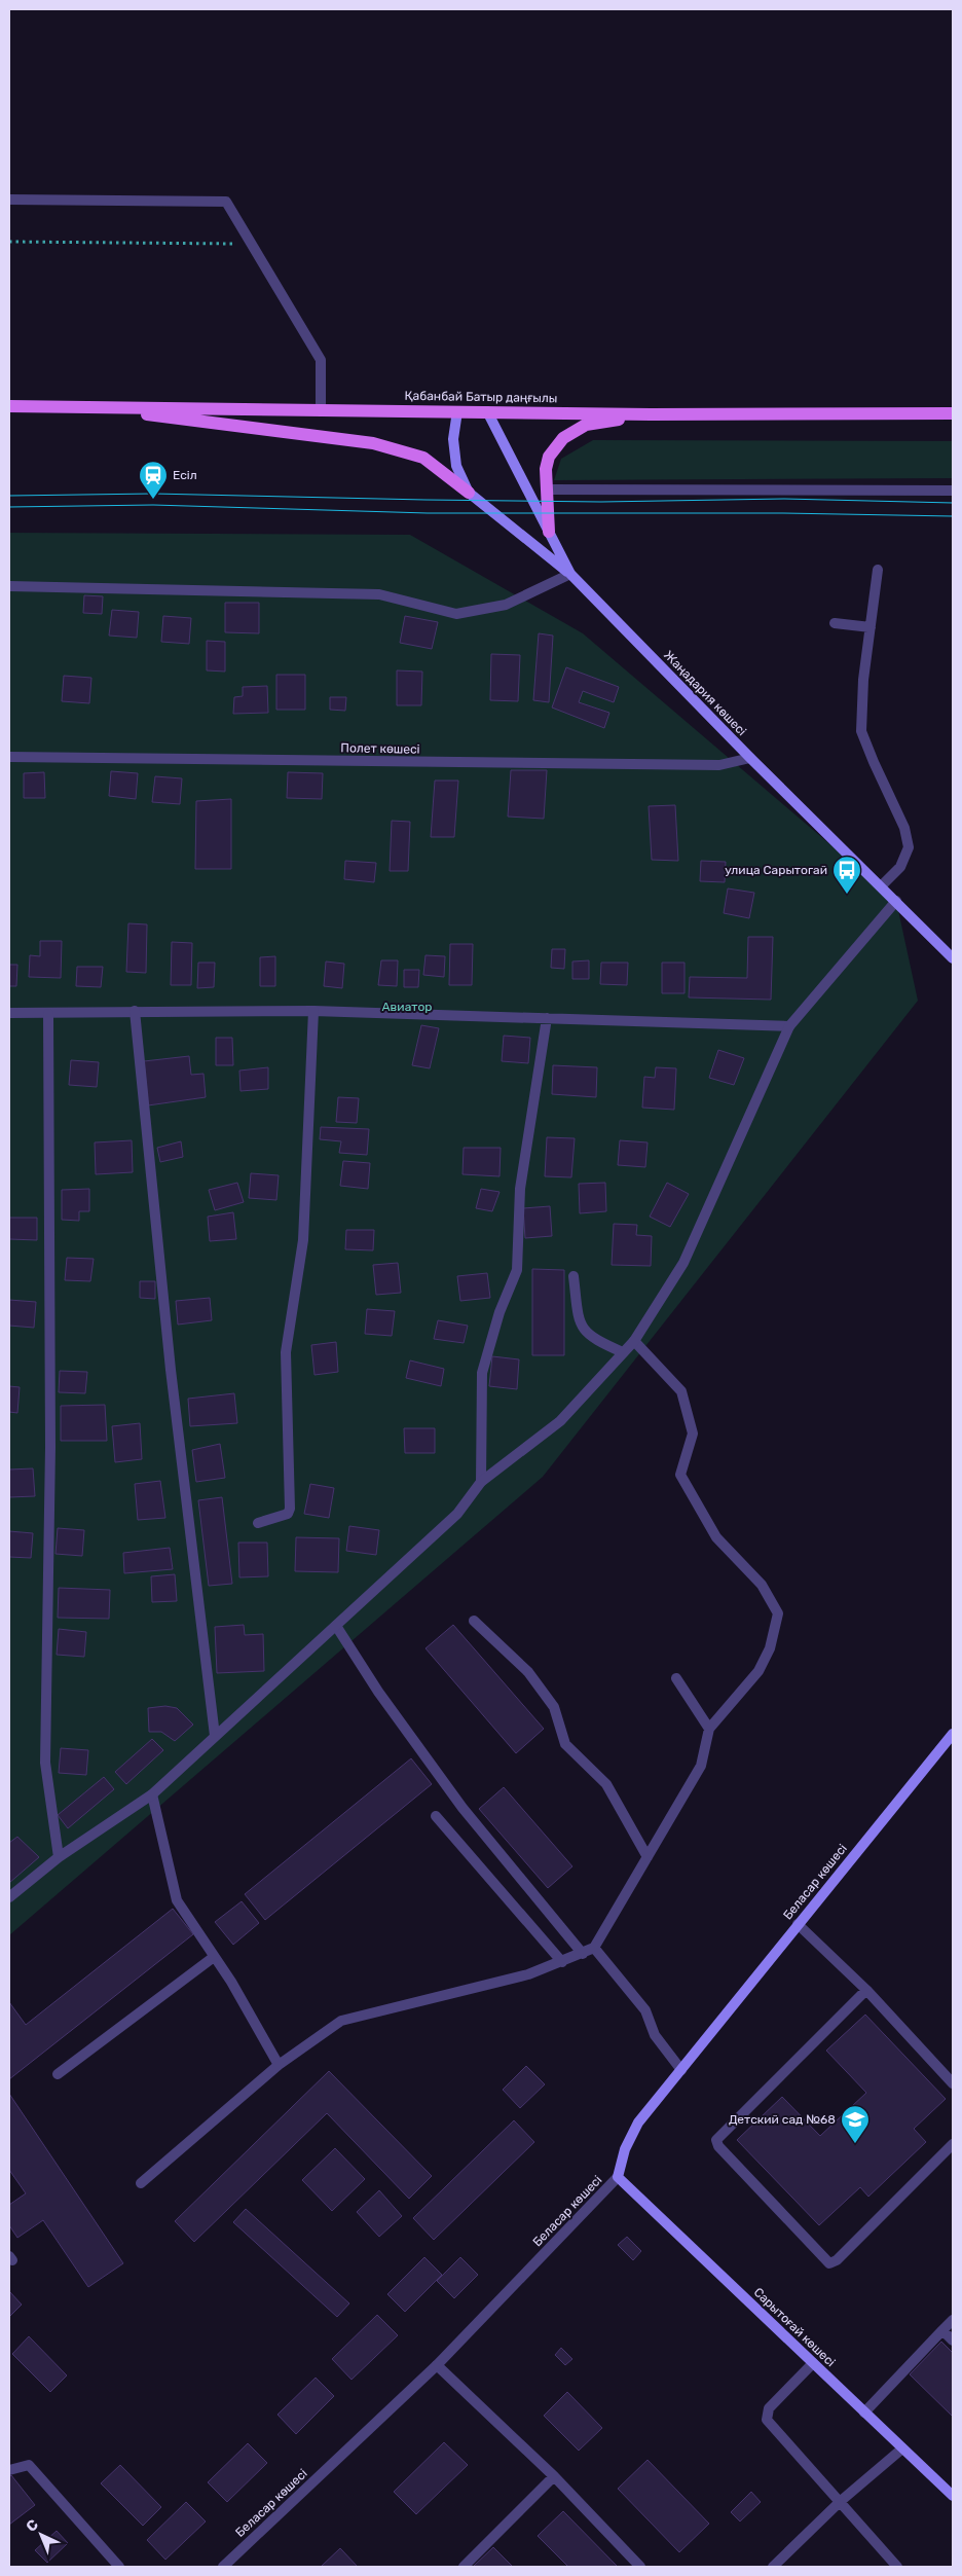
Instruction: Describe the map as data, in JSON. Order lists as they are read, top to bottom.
{
  "streets": {
    "main road": ["Қабанбай Батыр даңғылы"],
    "street": [
      "Жаңадария көшесі",
      "Полет көшесі",
      "Беласар көшесі",
      "Сарытоғай көшесі"
    ]
  },
  "crossings": [
    ["Қабанбай Батыр даңғылы", "Жаңадария көшесі"],
    ["Жаңадария көшесі", "Полет көшесі"],
    ["Беласар көшесі", "Сарытоғай көшесі"]
  ],
  "parks": ["Авиатор"],
  "places": {
    "station": ["Есіл"],
    "bus stop": ["улица Сарытогай"],
    "school or university": ["Детский сад №68"]
  },
  "north": "top left"
}
